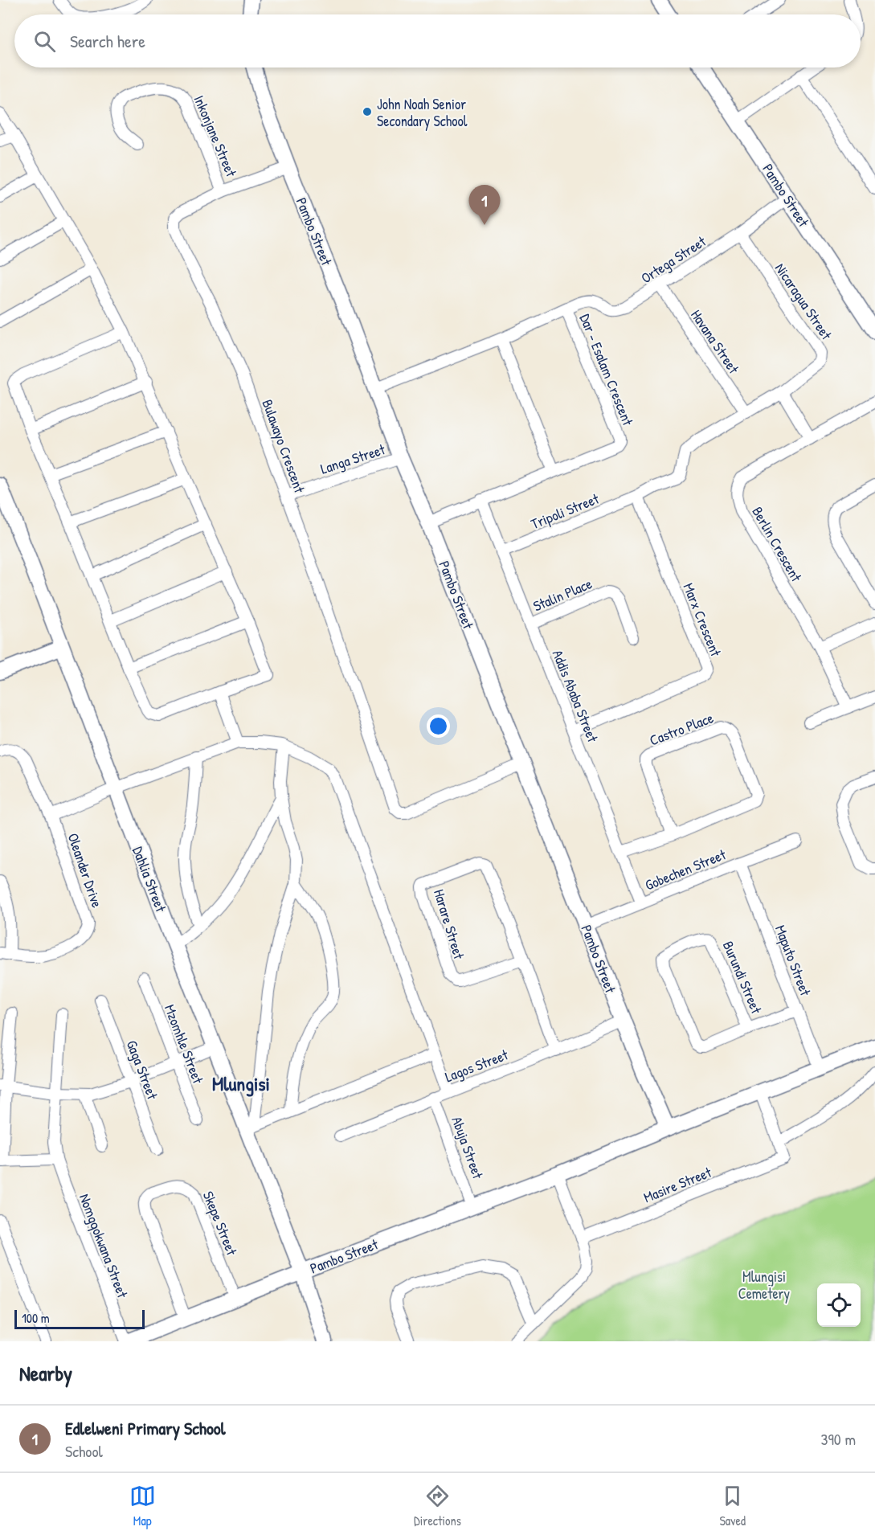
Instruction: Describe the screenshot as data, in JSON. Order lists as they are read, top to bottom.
{
  "streets": {
    "street": [
      "Inkonjane Street",
      "Pambo Street",
      "Ortega Street",
      "Nicaragua Street",
      "Havana Street",
      "Dar - Esalam Crescent",
      "Bulawayo Crescent",
      "Langa Street",
      "Tripoli Street",
      "Berlin Crescent",
      "Stalin Place",
      "Marx Crescent",
      "Addis Ababa Street",
      "Castro Place",
      "Gobechen Street",
      "Oleander Drive",
      "Dahlia Street",
      "Harare Street",
      "Maputo Street",
      "Burundi Street",
      "Mzomhle Street",
      "Lagos Street",
      "Gaga Street",
      "Abuja Street",
      "Masire Street",
      "Skepe Street",
      "Nomgqokwana Street"
    ]
  },
  "crossings": [
    ["Inkonjane Street", "Bulawayo Crescent"],
    ["Pambo Street", "Ortega Street"],
    ["Pambo Street", "Dar - Esalam Crescent"],
    ["Pambo Street", "Bulawayo Crescent"],
    ["Pambo Street", "Langa Street"],
    ["Pambo Street", "Gobechen Street"],
    ["Pambo Street", "Dahlia Street"],
    ["Pambo Street", "Maputo Street"],
    ["Pambo Street", "Lagos Street"],
    ["Pambo Street", "Abuja Street"],
    ["Pambo Street", "Skepe Street"],
    ["Pambo Street", "Nomgqokwana Street"],
    ["Ortega Street", "Nicaragua Street"],
    ["Ortega Street", "Havana Street"],
    ["Ortega Street", "Dar - Esalam Crescent"],
    ["Nicaragua Street", "Havana Street"],
    ["Nicaragua Street", "Tripoli Street"],
    ["Havana Street", "Tripoli Street"],
    ["Dar - Esalam Crescent", "Addis Ababa Street"],
    ["Bulawayo Crescent", "Langa Street"],
    ["Tripoli Street", "Marx Crescent"],
    ["Tripoli Street", "Addis Ababa Street"],
    ["Stalin Place", "Addis Ababa Street"],
    ["Marx Crescent", "Addis Ababa Street"],
    ["Addis Ababa Street", "Castro Place"],
    ["Addis Ababa Street", "Gobechen Street"],
    ["Gobechen Street", "Maputo Street"],
    ["Harare Street", "Lagos Street"],
    ["Maputo Street", "Burundi Street"],
    ["Lagos Street", "Abuja Street"]
  ],
  "districts": ["Mlungisi"],
  "parks": ["Mlungisi Cemetery"],
  "places": ["John Noah Senior Secondary School"],
  "scale_bar": "100 m",
  "page": {
    "search": "Search here",
    "pins": "1",
    "scale": "100 m",
    "heading": "Nearby",
    "list": [
      {
        "mark": "1",
        "name": "Edlelweni Primary School",
        "note": "School",
        "value": "390 m"
      }
    ],
    "nav": ["Map", "Directions", "Saved"]
  }
}
